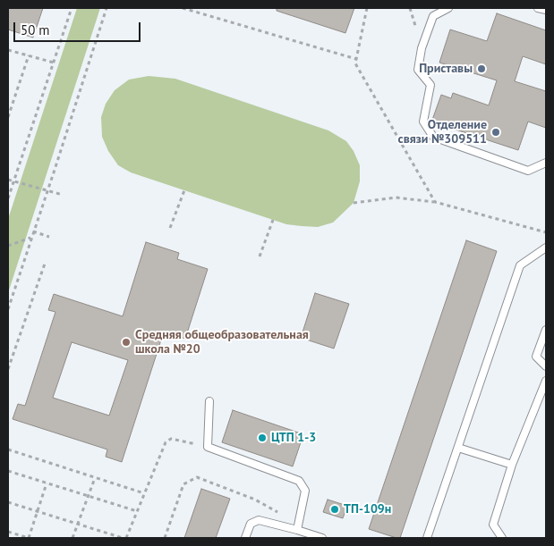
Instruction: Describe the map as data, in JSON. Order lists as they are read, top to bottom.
{
  "places": [
    "Приставы",
    "Отделение связи №309511",
    "Средняя общеобразовательная школа №20",
    "ЦТП 1-3",
    "ТП-109н"
  ],
  "scale_bar": "50 m"
}
